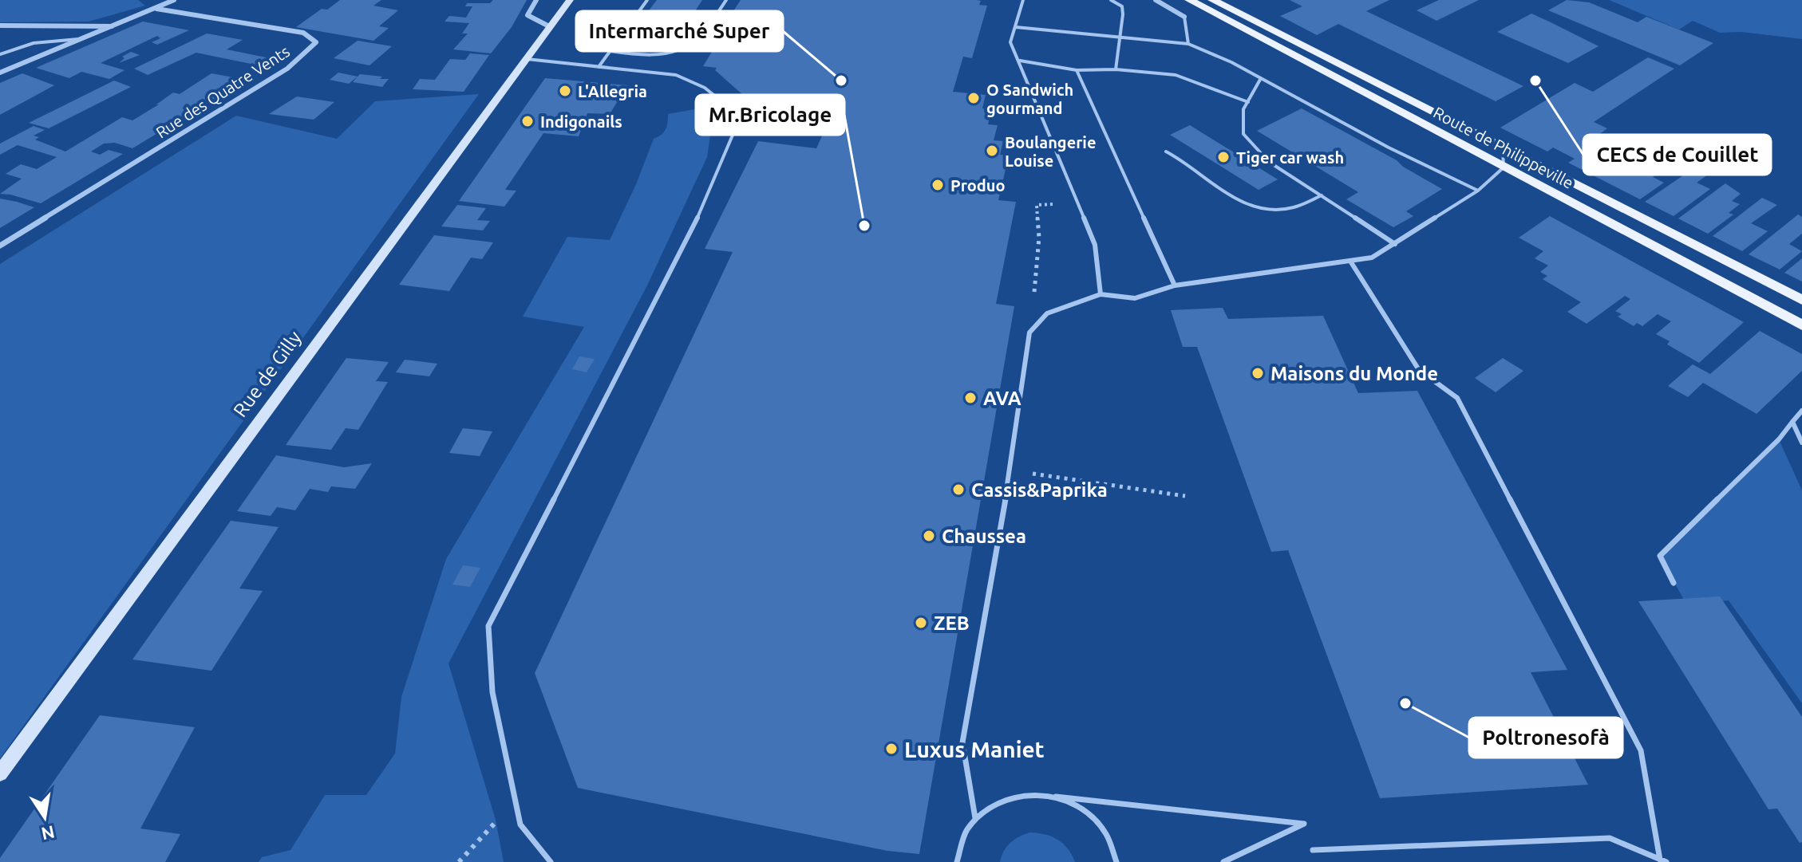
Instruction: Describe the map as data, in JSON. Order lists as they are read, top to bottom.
{
  "streets": {
    "main road": ["Route de Philippeville", "Rue de Gilly"],
    "street": ["Rue des Quatre Vents"]
  },
  "places": [
    "Intermarché Super",
    "CECS de Couillet",
    "L'Allegria",
    "O Sandwich gourmand",
    "Indigonails",
    "Boulangerie Louise",
    "Tiger car wash",
    "Produo",
    "Mr.Bricolage",
    "Maisons du Monde",
    "AVA",
    "Cassis&Paprika",
    "Chaussea",
    "ZEB",
    "Poltronesofà",
    "Luxus Maniet"
  ],
  "north": "bottom"
}
